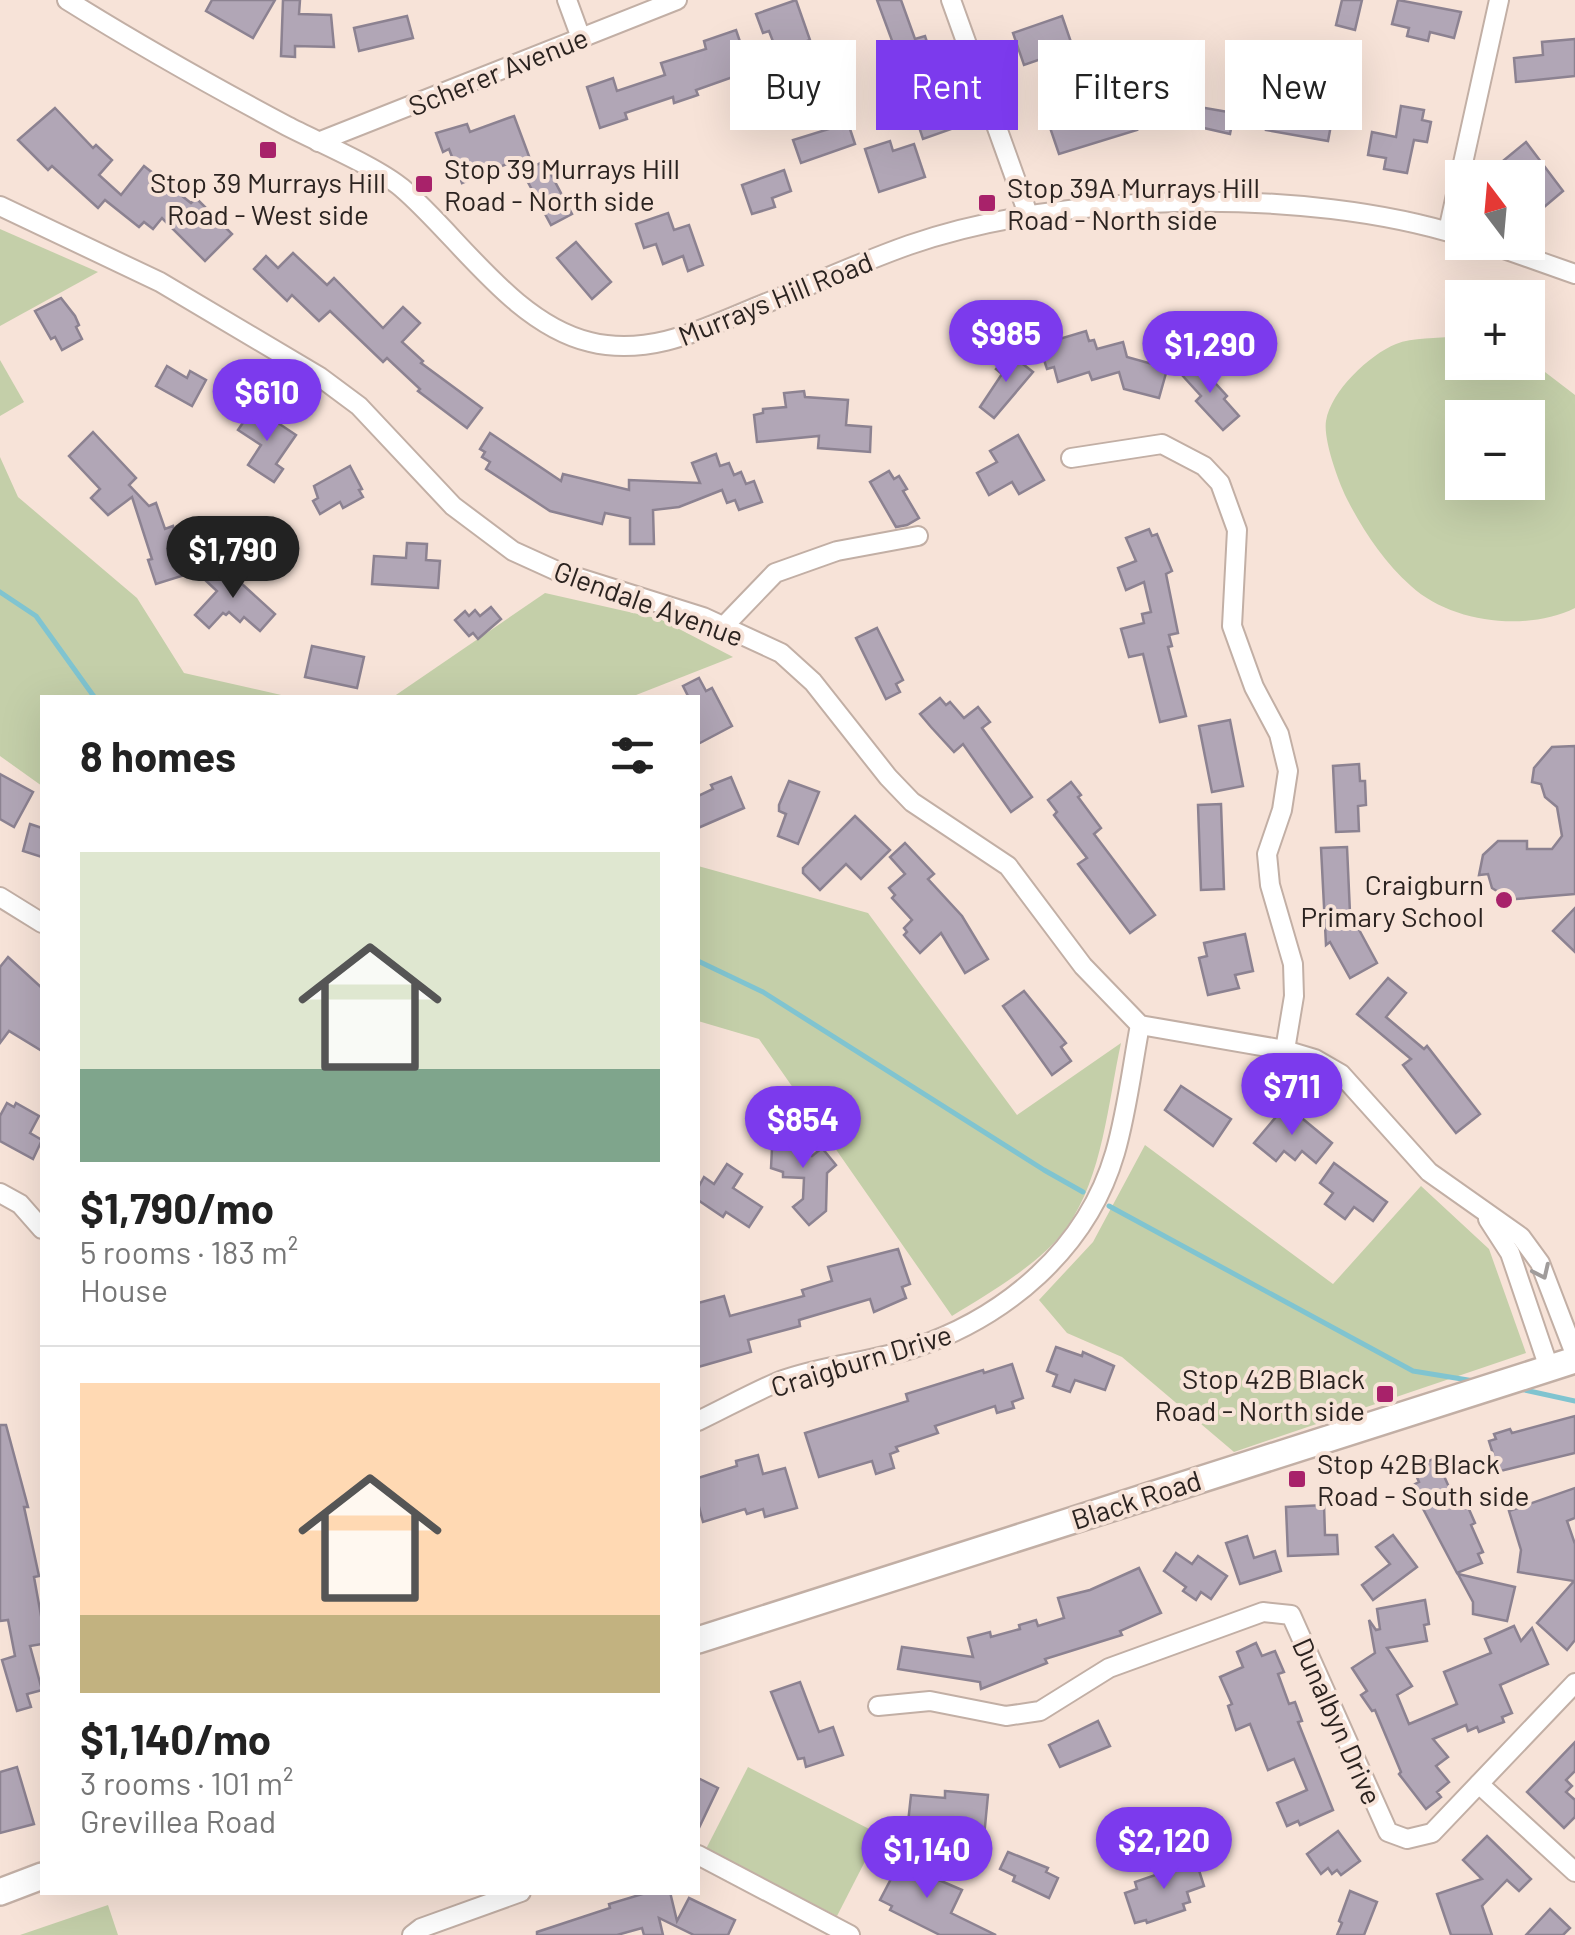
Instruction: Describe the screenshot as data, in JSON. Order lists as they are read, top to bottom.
{
  "streets": {
    "main road": ["Black Road"],
    "street": [
      "Scherer Avenue",
      "Murrays Hill Road",
      "Glendale Avenue",
      "Craigburn Drive",
      "Dunalbyn Drive"
    ]
  },
  "crossings": [
    ["Scherer Avenue", "Murrays Hill Road"],
    ["Glendale Avenue", "Craigburn Drive"]
  ],
  "places": {
    "transit": [
      "Stop 39 Murrays Hill Road - West side",
      "Stop 39 Murrays Hill Road - North side",
      "Stop 39A Murrays Hill Road - North side",
      "Stop 42B Black Road - North side",
      "Stop 42B Black Road - South side"
    ],
    "other": ["Craigburn Primary School"]
  },
  "north": "top",
  "page": {
    "chip": [
      "Buy",
      "Rent",
      "Filters",
      "New"
    ],
    "map_buttons": ["+", "−"],
    "price": [
      "$985",
      "$1,290",
      "$610",
      "$1,790",
      "$711",
      "$854",
      "$2,120",
      "$1,140"
    ],
    "heading": "8 homes",
    "list": [
      {
        "name": "$1,790/mo",
        "note": "5 rooms · 183 m² · House"
      },
      {
        "name": "$1,140/mo",
        "note": "3 rooms · 101 m² · Grevillea Road"
      }
    ]
  }
}
